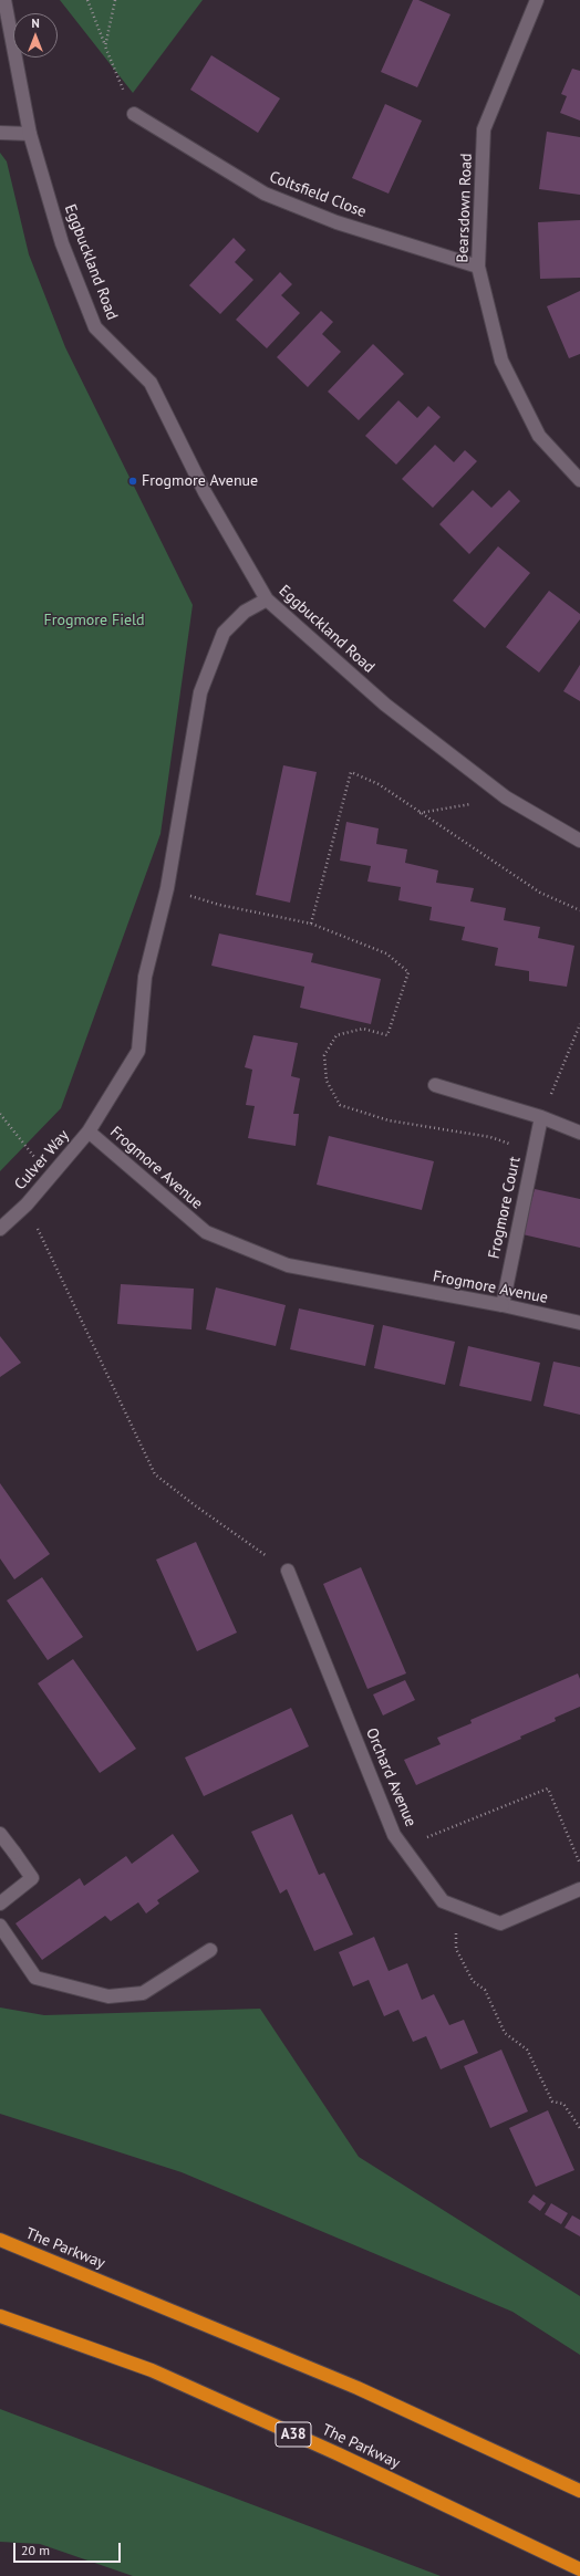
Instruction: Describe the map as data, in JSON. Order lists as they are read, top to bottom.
{
  "streets": {
    "highway": ["The Parkway", "A38"],
    "street": [
      "Coltsfield Close",
      "Bearsdown Road",
      "Eggbuckland Road",
      "Culver Way",
      "Frogmore Avenue",
      "Frogmore Court",
      "Orchard Avenue"
    ]
  },
  "crossings": [
    ["Coltsfield Close", "Bearsdown Road"],
    ["Eggbuckland Road", "Frogmore Avenue"],
    ["Culver Way", "Frogmore Avenue"],
    ["Frogmore Avenue", "Frogmore Court"]
  ],
  "parks": ["Frogmore Field"],
  "places": ["Frogmore Avenue"],
  "scale_bar": "20 m",
  "north": "top"
}
